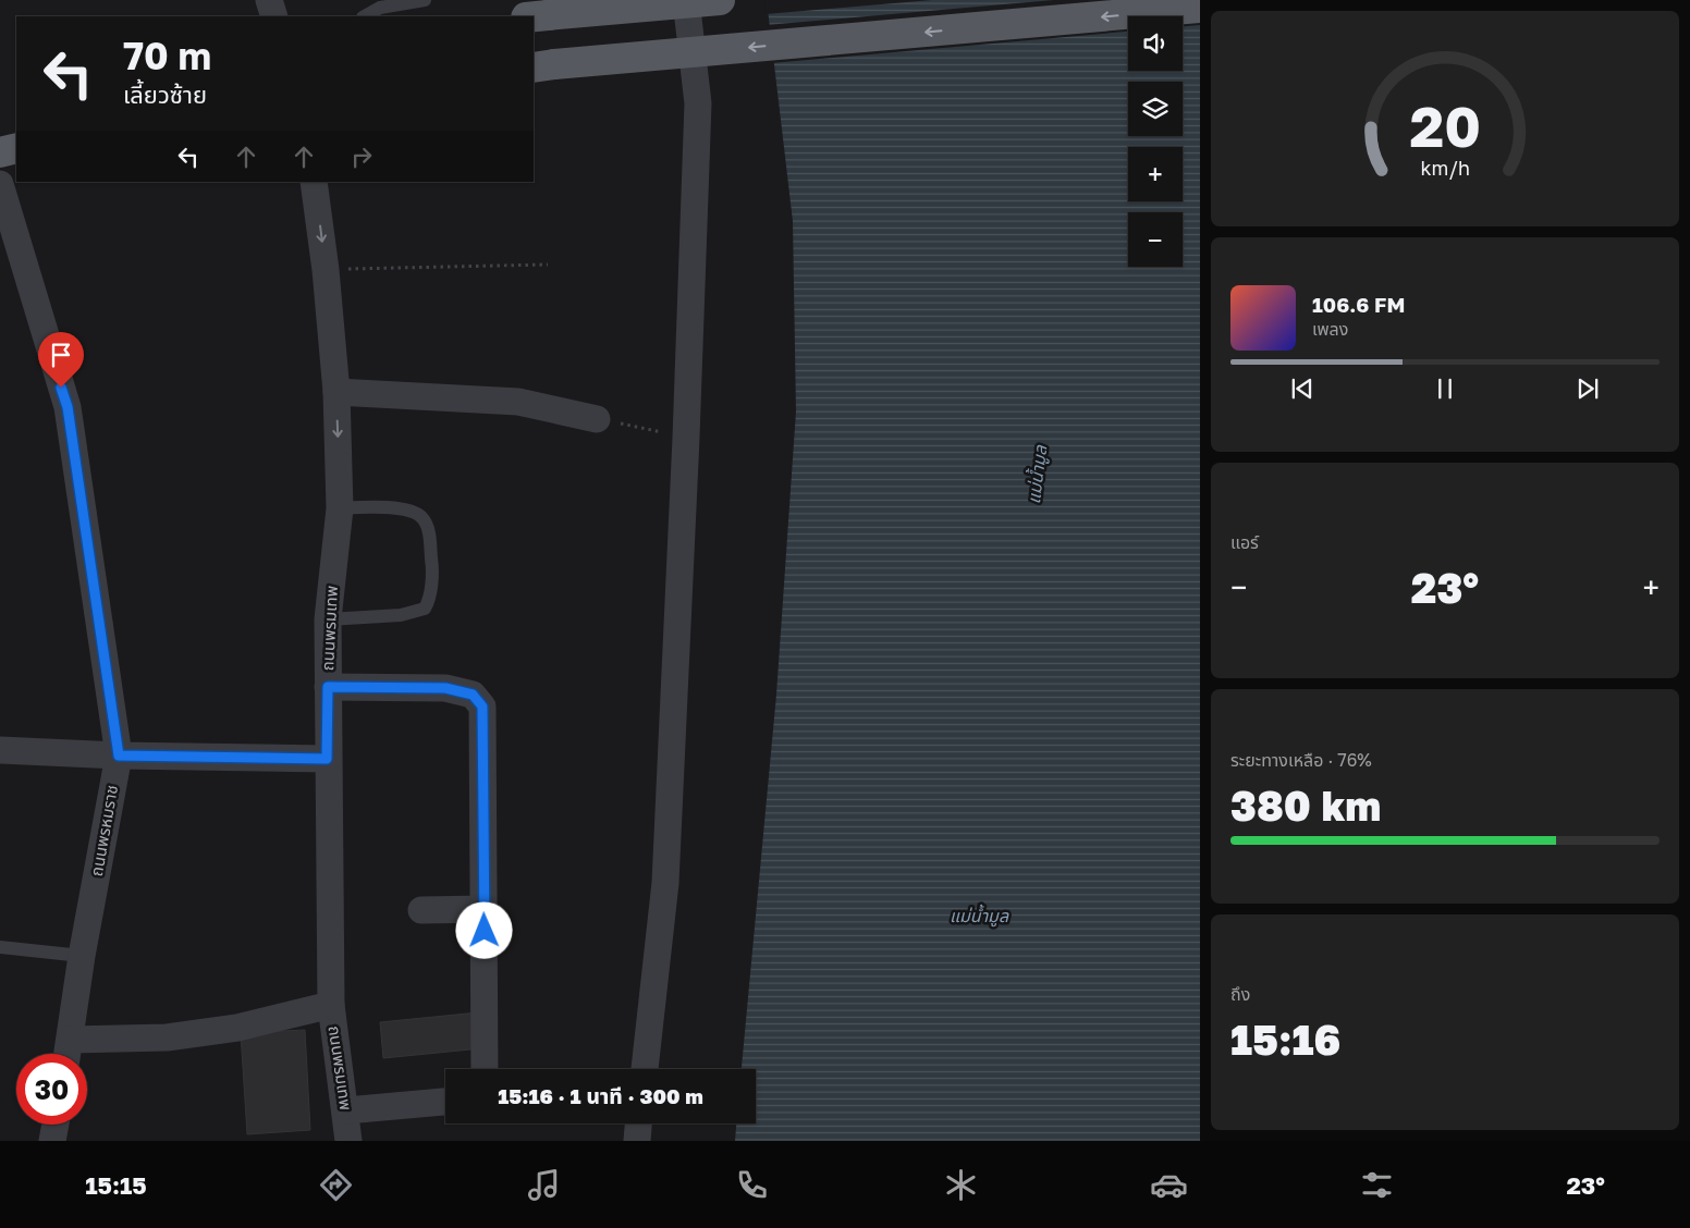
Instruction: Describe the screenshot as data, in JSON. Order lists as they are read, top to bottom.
{
  "streets": {
    "street": ["ถนนพรมเทพ", "ถนนพรหมราช"]
  },
  "water": ["แม่น้ำมูล"],
  "page": {
    "map_buttons": ["+", "−"],
    "turn": ["70 m", "เลี้ยวซ้าย"],
    "song": ["106.6 FM", "เพลง"],
    "tile": [
      "แอร์",
      ["ระยะทางเหลือ · 76%", "380 km"],
      ["ถึง", "15:16"]
    ],
    "heat": ["−", "23°", "+"],
    "limit": "30",
    "trip": "15:16 · 1 นาที · 300 m",
    "tabs": ["15:15", "23°"],
    "gauge": ["20", "km/h"]
  }
}
